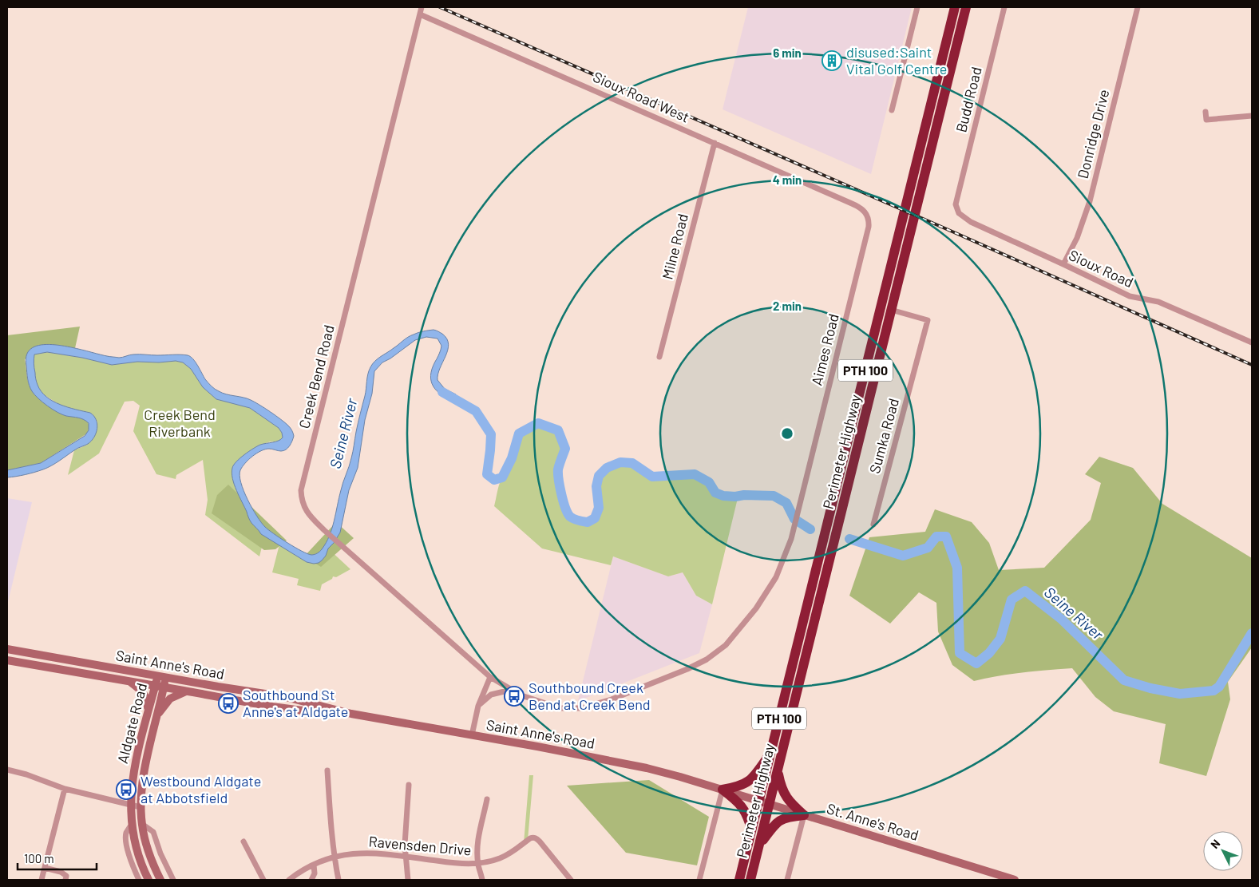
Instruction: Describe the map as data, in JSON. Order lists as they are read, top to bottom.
{
  "streets": {
    "highway": ["PTH 100", "Perimeter Highway"],
    "main road": ["Saint Anne's Road", "Aldgate Road", "St. Anne's Road"],
    "street": [
      "Sioux Road West",
      "Budd Road",
      "Donridge Drive",
      "Milne Road",
      "Sioux Road",
      "Aimes Road",
      "Creek Bend Road",
      "Sumka Road",
      "Ravensden Drive"
    ]
  },
  "crossings": [
    ["Sioux Road West", "Milne Road"],
    ["Sioux Road West", "Aimes Road"],
    ["Sioux Road West", "Creek Bend Road"],
    ["Budd Road", "Sioux Road"],
    ["Donridge Drive", "Sioux Road"],
    ["Aimes Road", "Creek Bend Road"],
    ["Sumka Road", "Perimeter Highway"],
    ["Perimeter Highway", "St. Anne's Road"],
    ["Saint Anne's Road", "Aldgate Road"],
    ["Saint Anne's Road", "St. Anne's Road"]
  ],
  "water": ["Seine River"],
  "parks": ["Creek Bend Riverbank"],
  "places": {
    "building": ["disused:Saint Vital Golf Centre"],
    "bus stop": ["Southbound Creek Bend at Creek Bend", "Southbound St Anne's at Aldgate", "Westbound Aldgate at Abbotsfield"]
  },
  "scale_bar": "100 m",
  "north": "top left",
  "rings": ["6 min", "4 min", "2 min"]
}
